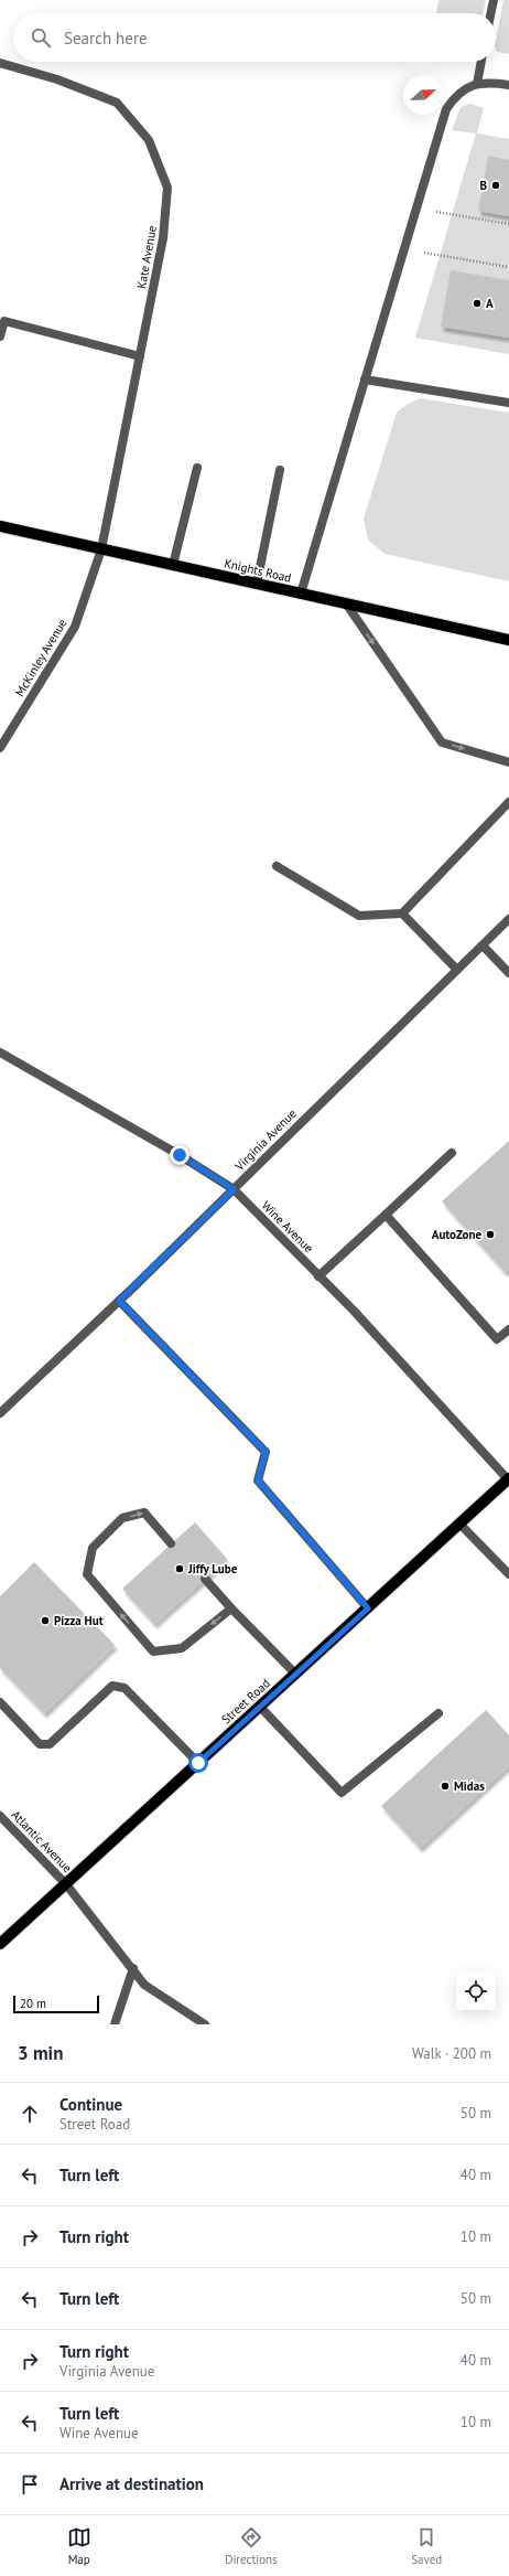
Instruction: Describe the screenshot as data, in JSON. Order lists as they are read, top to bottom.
{
  "streets": {
    "main road": ["Knights Road", "Street Road"],
    "street": [
      "Kate Avenue",
      "McKinley Avenue",
      "Virginia Avenue",
      "Wine Avenue",
      "Atlantic Avenue"
    ]
  },
  "crossings": [
    ["Kate Avenue", "Knights Road"],
    ["Kate Avenue", "McKinley Avenue"],
    ["Knights Road", "McKinley Avenue"],
    ["Virginia Avenue", "Wine Avenue"],
    ["Wine Avenue", "Street Road"],
    ["Street Road", "Atlantic Avenue"]
  ],
  "places": [
    "B",
    "A",
    "AutoZone",
    "Jiffy Lube",
    "Pizza Hut",
    "Midas"
  ],
  "scale_bar": "20 m",
  "north": "top right",
  "page": {
    "search": "Search here",
    "scale": "20 m",
    "heading": ["3 min", "Walk · 200 m"],
    "list": [
      ["Continue", "Street Road", "50 m"],
      ["Turn left", "40 m"],
      ["Turn right", "10 m"],
      ["Turn left", "50 m"],
      ["Turn right", "Virginia Avenue", "40 m"],
      ["Turn left", "Wine Avenue", "10 m"],
      "Arrive at destination"
    ],
    "nav": ["Map", "Directions", "Saved"]
  }
}
